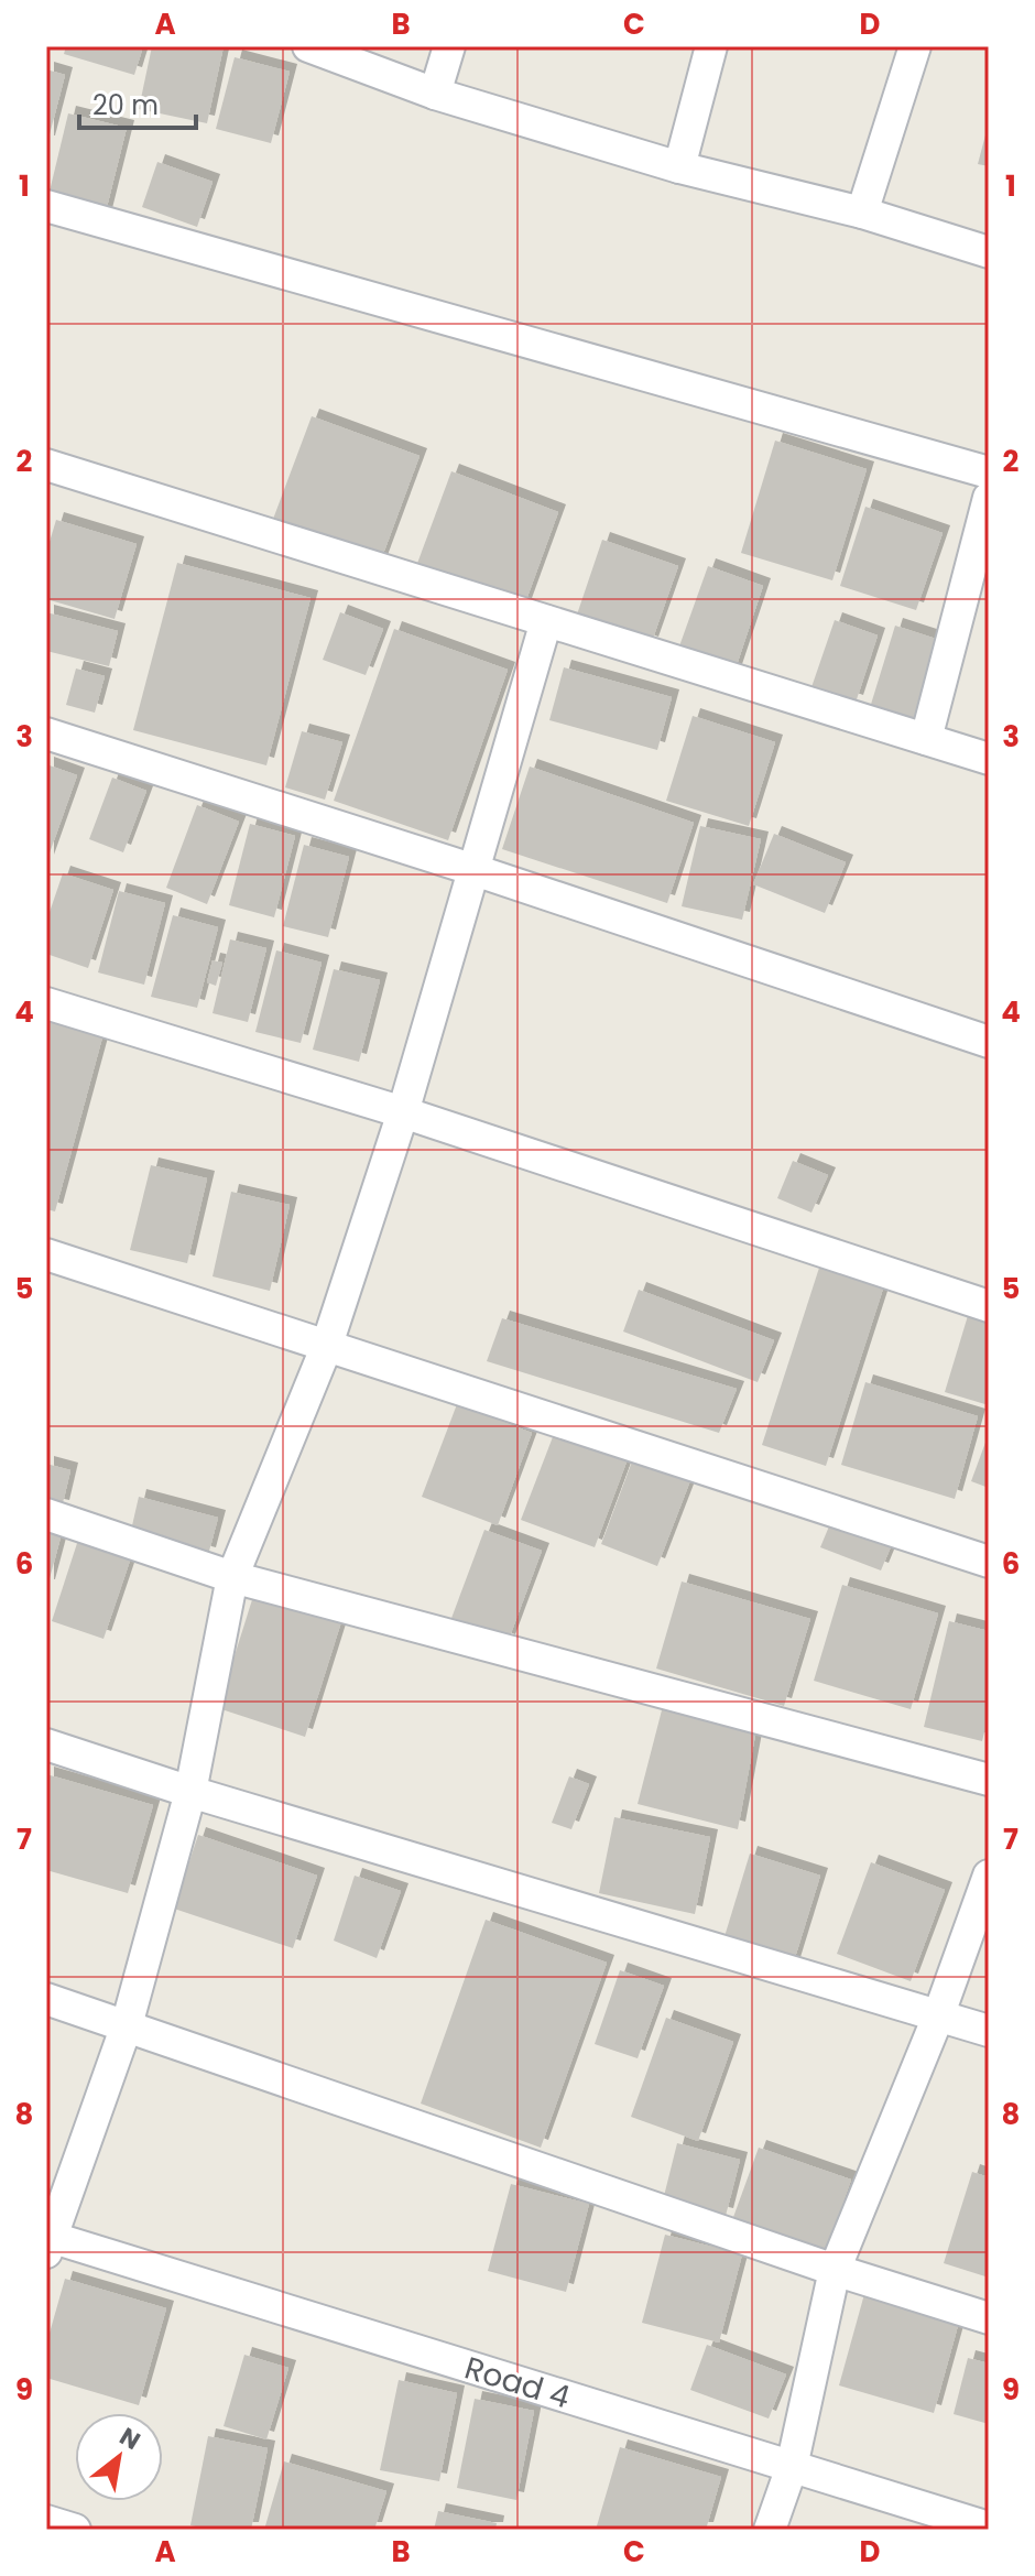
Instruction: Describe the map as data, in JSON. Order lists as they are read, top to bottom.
{
  "streets": {
    "street": ["Road 4"]
  },
  "scale_bar": "20 m",
  "north": "top right",
  "grid": {
    "columns": [
      "A",
      "B",
      "C",
      "D"
    ],
    "rows": [
      "1",
      "2",
      "3",
      "4",
      "5",
      "6",
      "7",
      "8",
      "9"
    ]
  }
}
